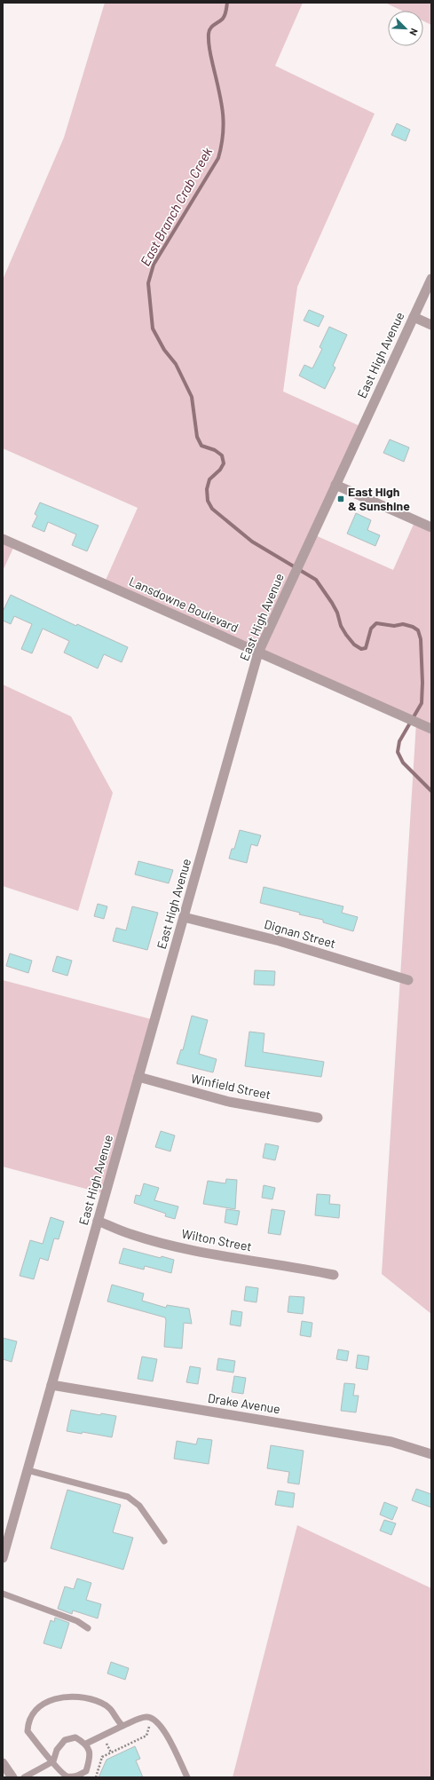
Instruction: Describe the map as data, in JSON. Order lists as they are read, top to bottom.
{
  "streets": {
    "street": [
      "East High Avenue",
      "Lansdowne Boulevard",
      "Dignan Street",
      "Winfield Street",
      "Wilton Street",
      "Drake Avenue"
    ]
  },
  "crossings": [
    ["East High Avenue", "Lansdowne Boulevard"],
    ["East High Avenue", "Dignan Street"],
    ["East High Avenue", "Winfield Street"],
    ["East High Avenue", "Wilton Street"],
    ["East High Avenue", "Drake Avenue"]
  ],
  "water": ["East Branch Crab Creek"],
  "places": {
    "transit": ["East High & Sunshine"]
  },
  "north": "bottom right"
}
